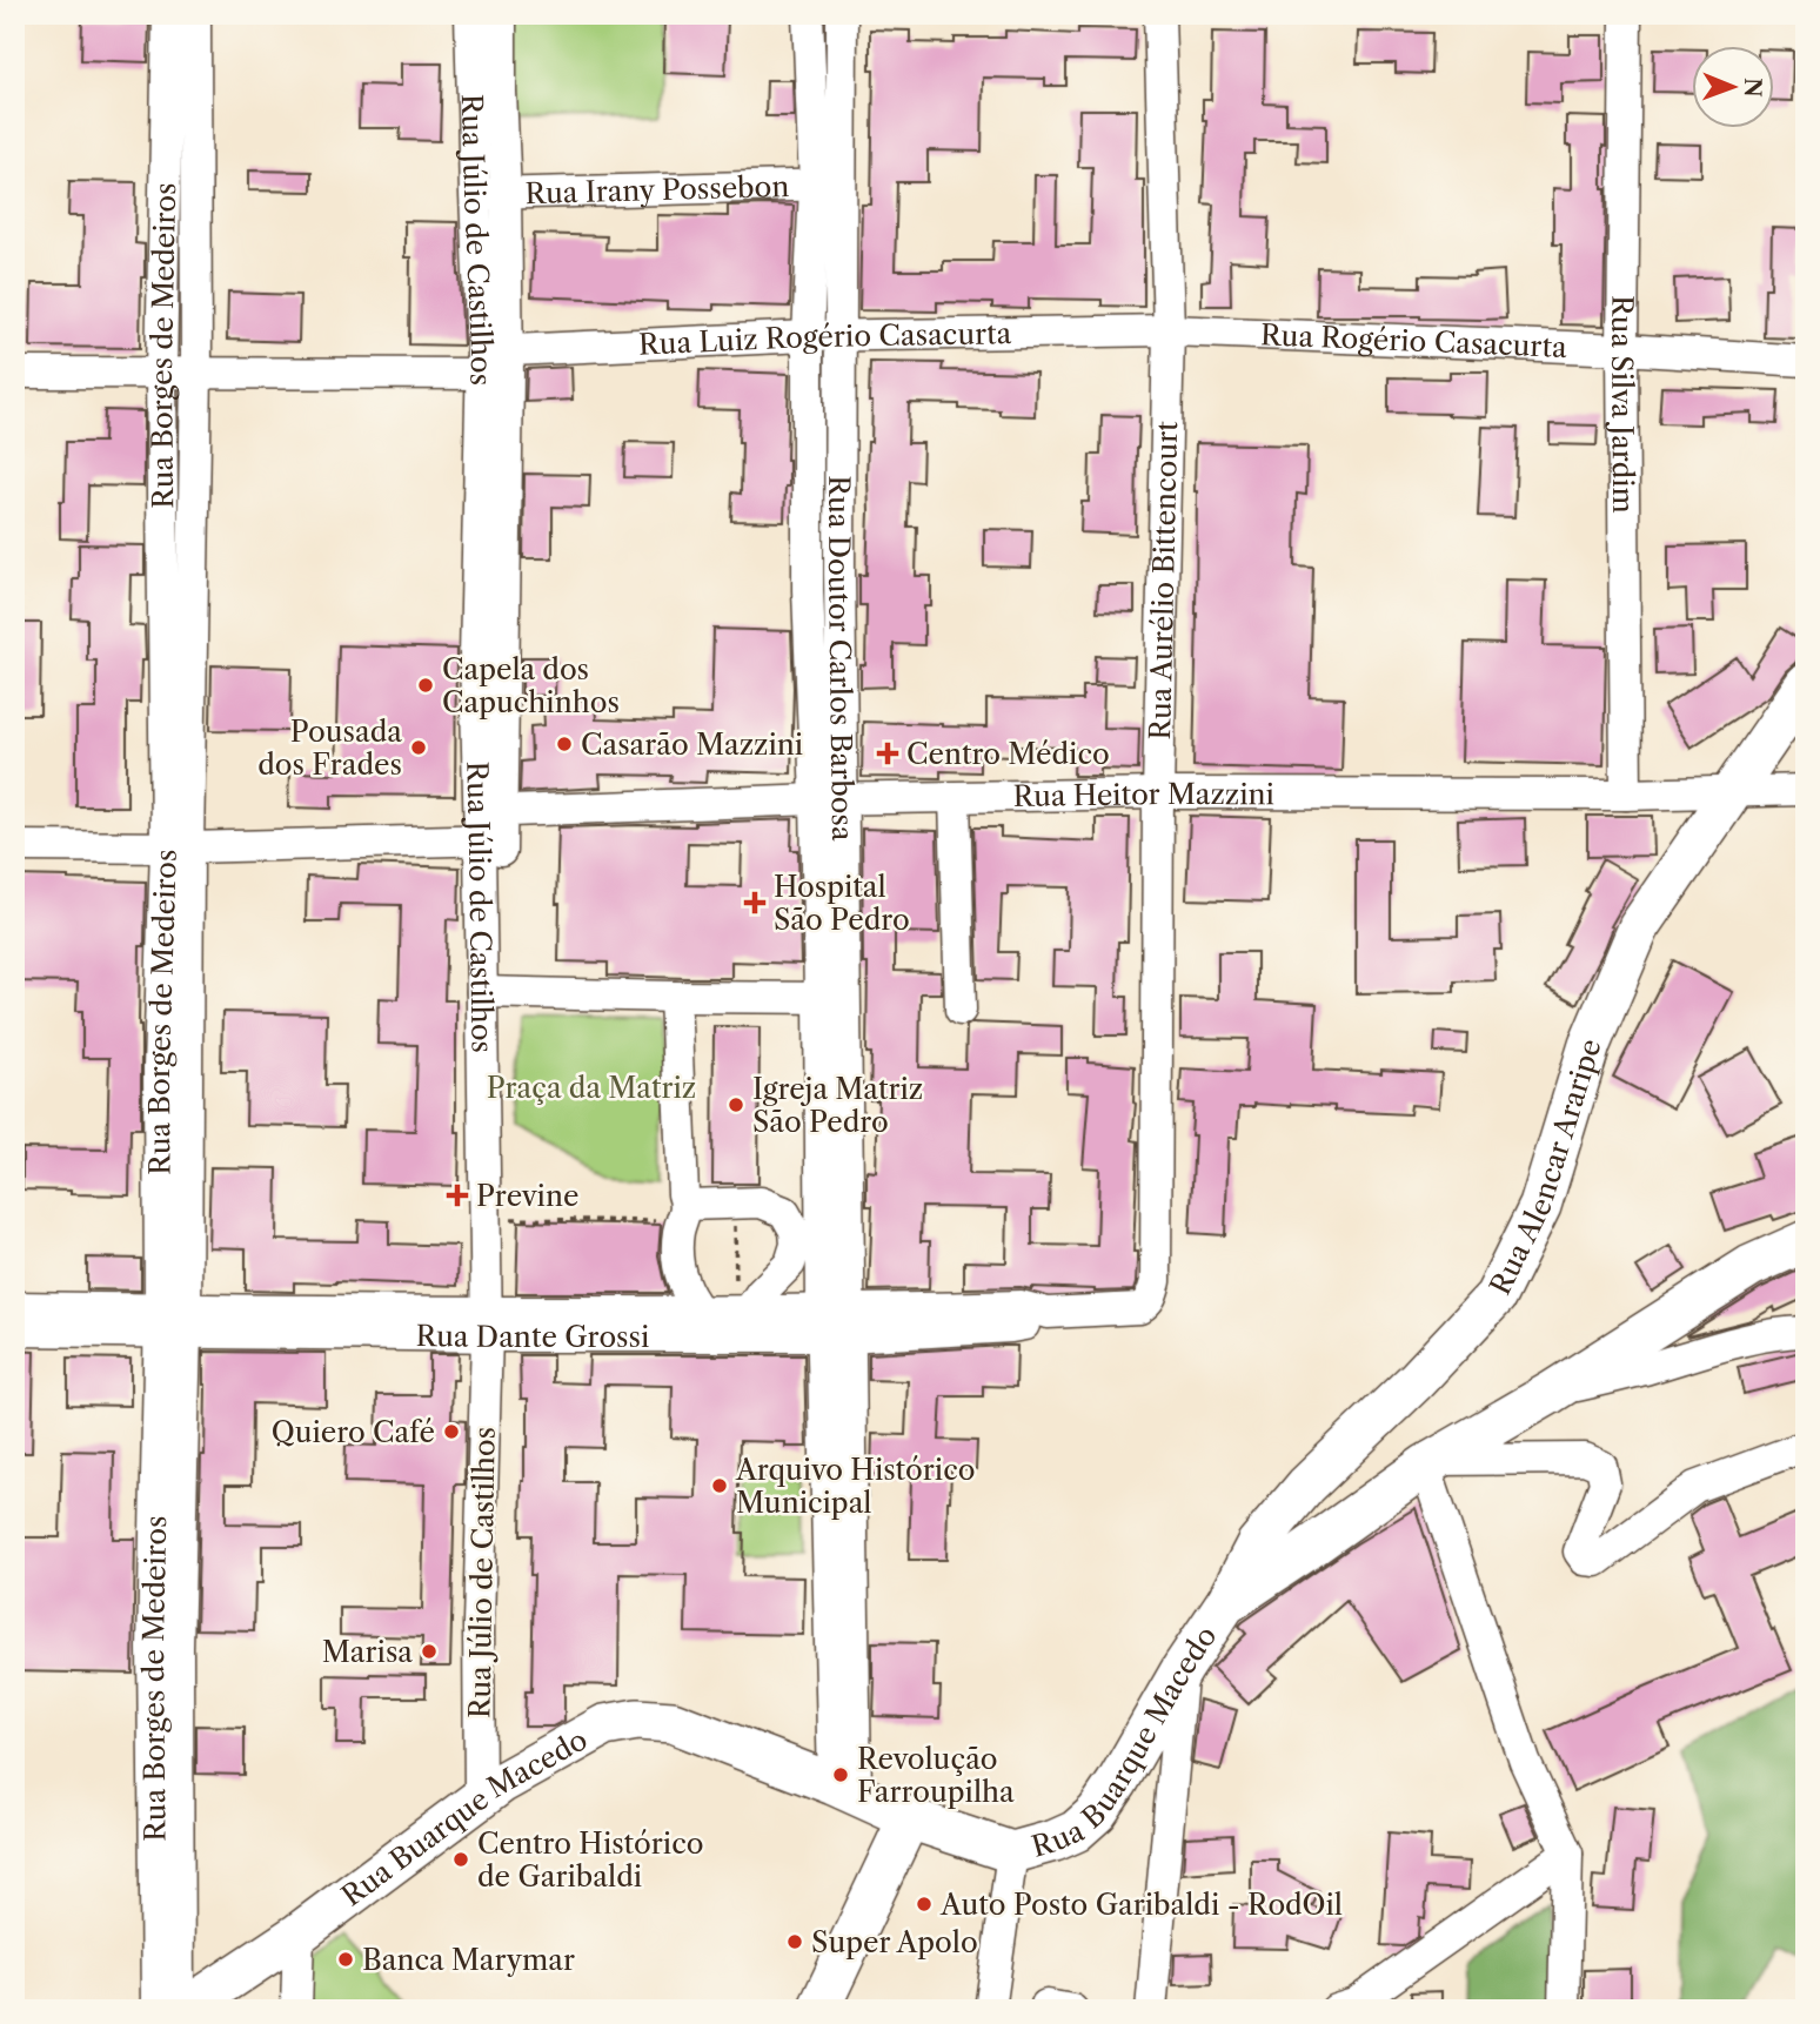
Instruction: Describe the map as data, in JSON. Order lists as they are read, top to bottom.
{
  "streets": {
    "main road": ["Rua Alencar Araripe", "Rua Buarque Macedo"],
    "street": [
      "Rua Irany Possebon",
      "Rua Júlio de Castilhos",
      "Rua Luiz Rogério Casacurta",
      "Rua Rogério Casacurta",
      "Rua Borges de Medeiros",
      "Rua Silva Jardim",
      "Rua Aurélio Bittencourt",
      "Rua Doutor Carlos Barbosa",
      "Rua Heitor Mazzini",
      "Rua Dante Grossi"
    ]
  },
  "crossings": [
    ["Rua Irany Possebon", "Rua Júlio de Castilhos"],
    ["Rua Irany Possebon", "Rua Doutor Carlos Barbosa"],
    ["Rua Júlio de Castilhos", "Rua Luiz Rogério Casacurta"],
    ["Rua Júlio de Castilhos", "Rua Heitor Mazzini"],
    ["Rua Júlio de Castilhos", "Rua Dante Grossi"],
    ["Rua Júlio de Castilhos", "Rua Buarque Macedo"],
    ["Rua Luiz Rogério Casacurta", "Rua Rogério Casacurta"],
    ["Rua Luiz Rogério Casacurta", "Rua Borges de Medeiros"],
    ["Rua Luiz Rogério Casacurta", "Rua Aurélio Bittencourt"],
    ["Rua Luiz Rogério Casacurta", "Rua Doutor Carlos Barbosa"],
    ["Rua Rogério Casacurta", "Rua Silva Jardim"],
    ["Rua Rogério Casacurta", "Rua Aurélio Bittencourt"],
    ["Rua Borges de Medeiros", "Rua Heitor Mazzini"],
    ["Rua Borges de Medeiros", "Rua Dante Grossi"],
    ["Rua Borges de Medeiros", "Rua Buarque Macedo"],
    ["Rua Silva Jardim", "Rua Heitor Mazzini"],
    ["Rua Aurélio Bittencourt", "Rua Heitor Mazzini"],
    ["Rua Aurélio Bittencourt", "Rua Dante Grossi"],
    ["Rua Doutor Carlos Barbosa", "Rua Heitor Mazzini"],
    ["Rua Doutor Carlos Barbosa", "Rua Dante Grossi"],
    ["Rua Doutor Carlos Barbosa", "Rua Buarque Macedo"],
    ["Rua Heitor Mazzini", "Rua Alencar Araripe"],
    ["Rua Alencar Araripe", "Rua Buarque Macedo"]
  ],
  "parks": ["Praça da Matriz"],
  "places": {
    "other": [
      "Capela dos Capuchinhos",
      "Casarão Mazzini",
      "Pousada dos Frades",
      "Igreja Matriz São Pedro",
      "Quiero Café",
      "Arquivo Histórico Municipal",
      "Marisa",
      "Revolução Farroupilha",
      "Centro Histórico de Garibaldi",
      "Auto Posto Garibaldi - RodOil",
      "Super Apolo",
      "Banca Marymar"
    ],
    "health": ["Centro Médico", "Hospital São Pedro", "Previne"]
  },
  "north": "right"
}
